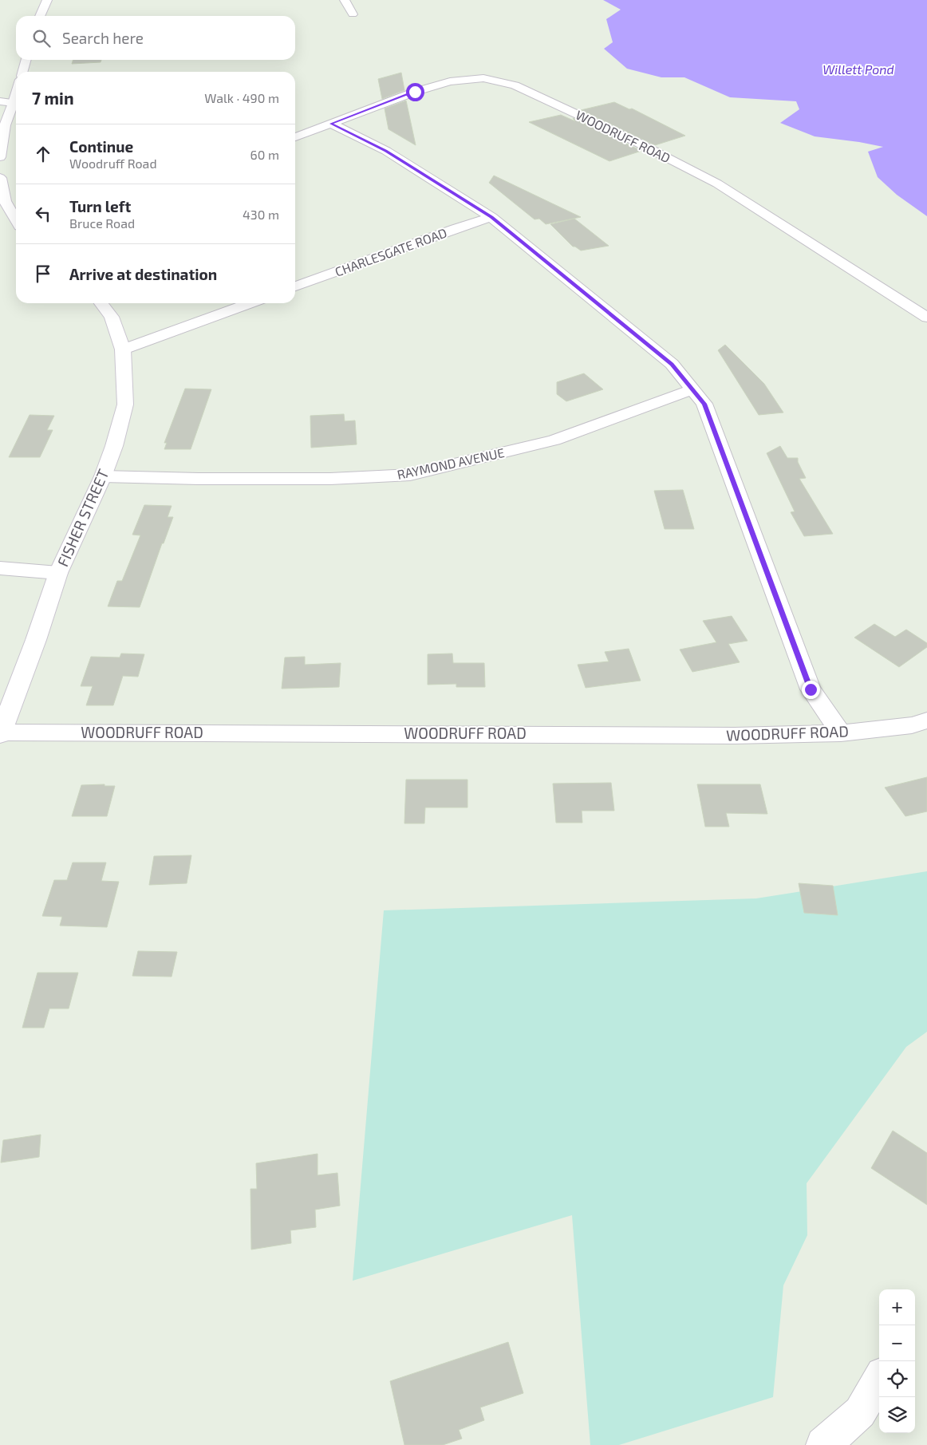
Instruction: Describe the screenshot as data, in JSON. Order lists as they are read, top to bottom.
{
  "streets": {
    "street": [
      "WOODRUFF ROAD",
      "CHARLESGATE ROAD",
      "RAYMOND AVENUE",
      "FISHER STREET"
    ]
  },
  "crossings": [
    ["WOODRUFF ROAD", "FISHER STREET"],
    ["RAYMOND AVENUE", "FISHER STREET"]
  ],
  "water": ["Willett Pond"],
  "page": {
    "search": "Search here",
    "heading": ["7 min", "Walk · 490 m"],
    "list": [
      ["Continue", "Woodruff Road", "60 m"],
      ["Turn left", "Bruce Road", "430 m"],
      "Arrive at destination"
    ],
    "map_buttons": ["+", "−"]
  }
}
